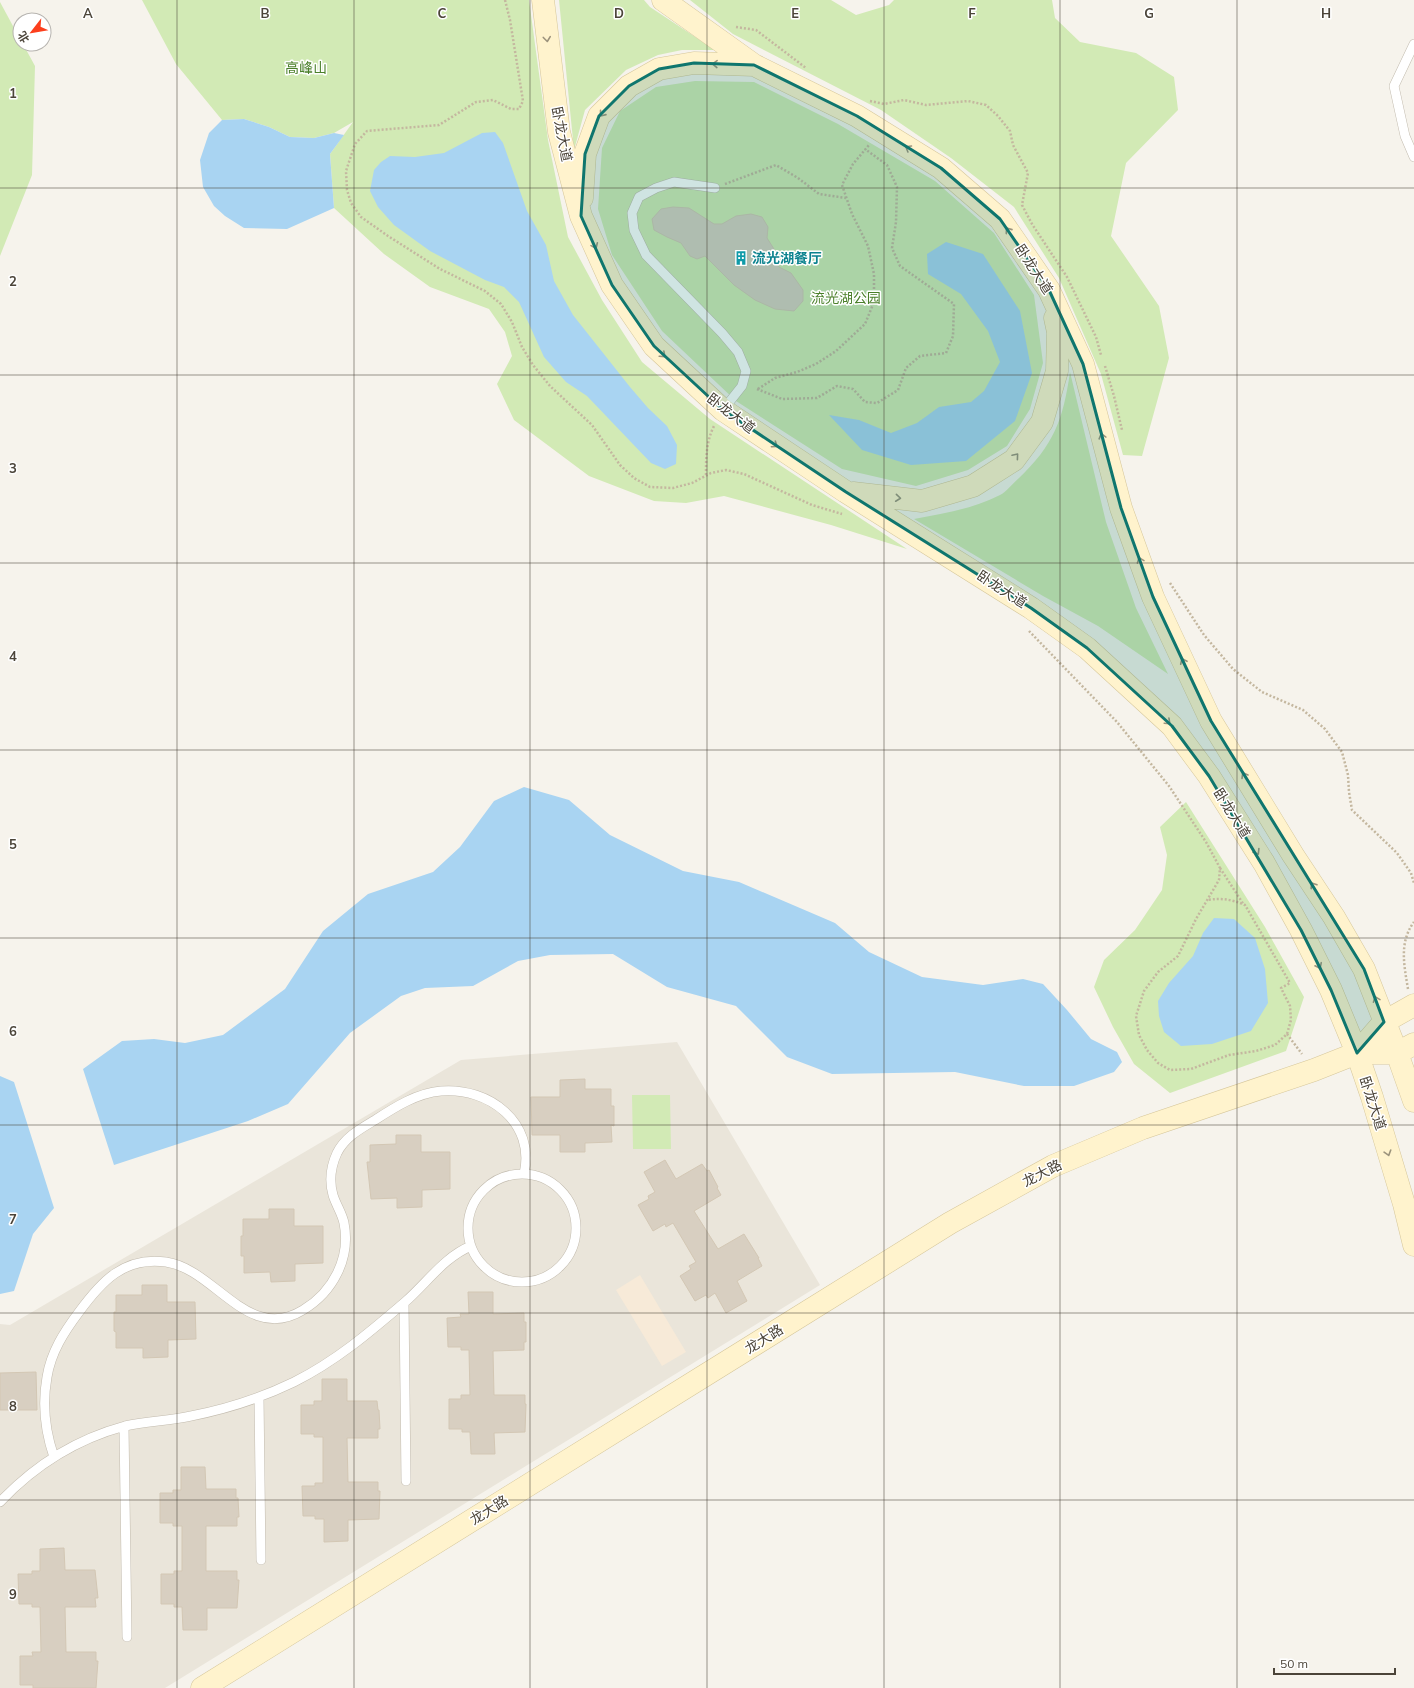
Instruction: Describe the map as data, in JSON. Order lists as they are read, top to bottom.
{
  "streets": {
    "main road": ["卧龙大道", "龙大路"]
  },
  "crossings": [
    ["卧龙大道", "龙大路"]
  ],
  "parks": ["高峰山", "流光湖公园"],
  "places": {
    "building": ["流光湖餐厅"]
  },
  "scale_bar": "50 m",
  "north": "bottom left",
  "grid": {
    "columns": [
      "A",
      "B",
      "C",
      "D",
      "E",
      "F",
      "G",
      "H"
    ],
    "rows": [
      "1",
      "2",
      "3",
      "4",
      "5",
      "6",
      "7",
      "8",
      "9"
    ]
  }
}
